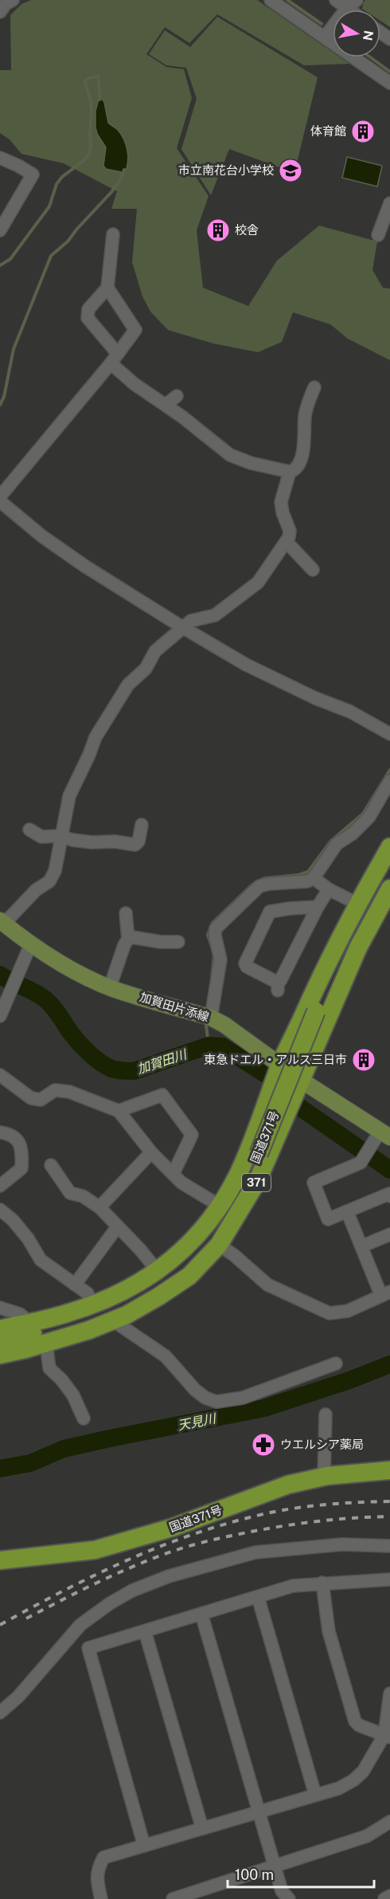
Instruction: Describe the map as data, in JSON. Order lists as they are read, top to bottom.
{
  "streets": {
    "highway": ["国道371号", "371"],
    "main road": ["加賀田片添線"]
  },
  "crossings": [
    ["加賀田片添線", "371"]
  ],
  "water": ["加賀田川", "天見川"],
  "places": {
    "building": ["体育館", "校舎", "東急ドエル・アルス三日市"],
    "school or university": ["市立南花台小学校"],
    "pharmacy": ["ウエルシア薬局"]
  },
  "scale_bar": "100 m",
  "north": "right"
}
